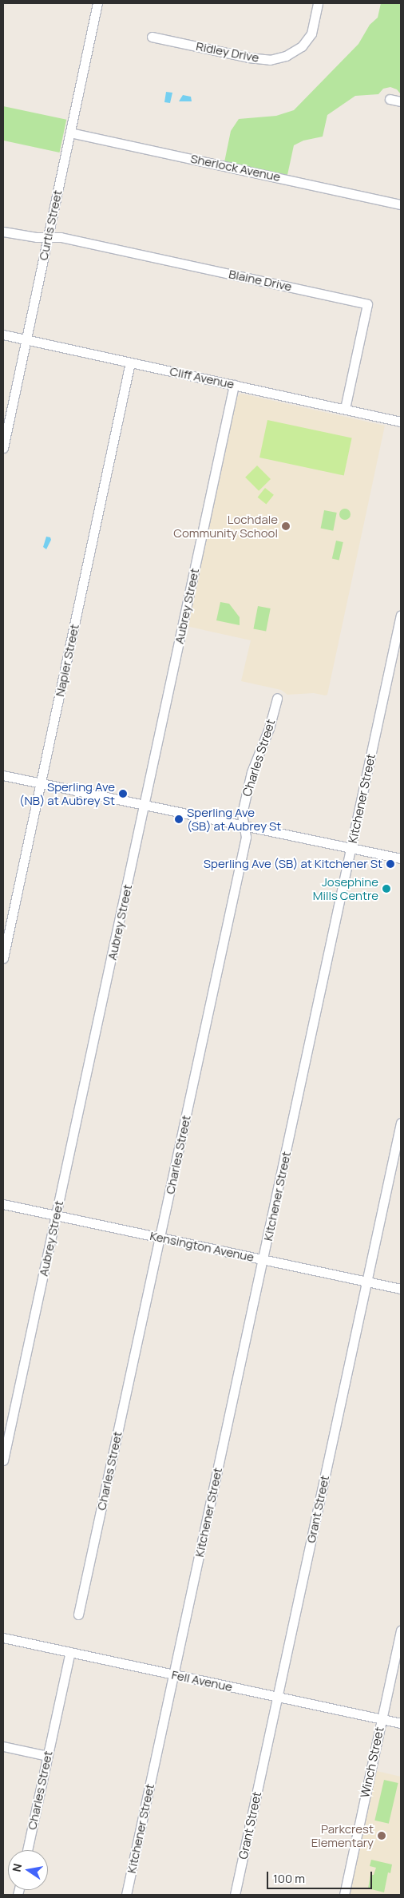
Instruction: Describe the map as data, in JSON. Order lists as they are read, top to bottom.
{
  "streets": {
    "street": [
      "Ridley Drive",
      "Sherlock Avenue",
      "Curtis Street",
      "Blaine Drive",
      "Cliff Avenue",
      "Aubrey Street",
      "Napier Street",
      "Charles Street",
      "Kitchener Street",
      "Kensington Avenue",
      "Grant Street",
      "Fell Avenue",
      "Winch Street"
    ]
  },
  "crossings": [
    ["Sherlock Avenue", "Curtis Street"],
    ["Curtis Street", "Blaine Drive"],
    ["Curtis Street", "Cliff Avenue"],
    ["Blaine Drive", "Cliff Avenue"],
    ["Cliff Avenue", "Aubrey Street"],
    ["Cliff Avenue", "Napier Street"],
    ["Aubrey Street", "Kensington Avenue"],
    ["Charles Street", "Kensington Avenue"],
    ["Charles Street", "Fell Avenue"],
    ["Kitchener Street", "Kensington Avenue"],
    ["Kitchener Street", "Fell Avenue"],
    ["Kensington Avenue", "Grant Street"],
    ["Grant Street", "Fell Avenue"],
    ["Fell Avenue", "Winch Street"]
  ],
  "places": [
    "Lochdale Community School",
    "Sperling Ave (NB) at Aubrey St",
    "Sperling Ave (SB) at Aubrey St",
    "Sperling Ave (SB) at Kitchener St",
    "Josephine Mills Centre",
    "Parkcrest Elementary"
  ],
  "scale_bar": "100 m",
  "north": "left"
}
